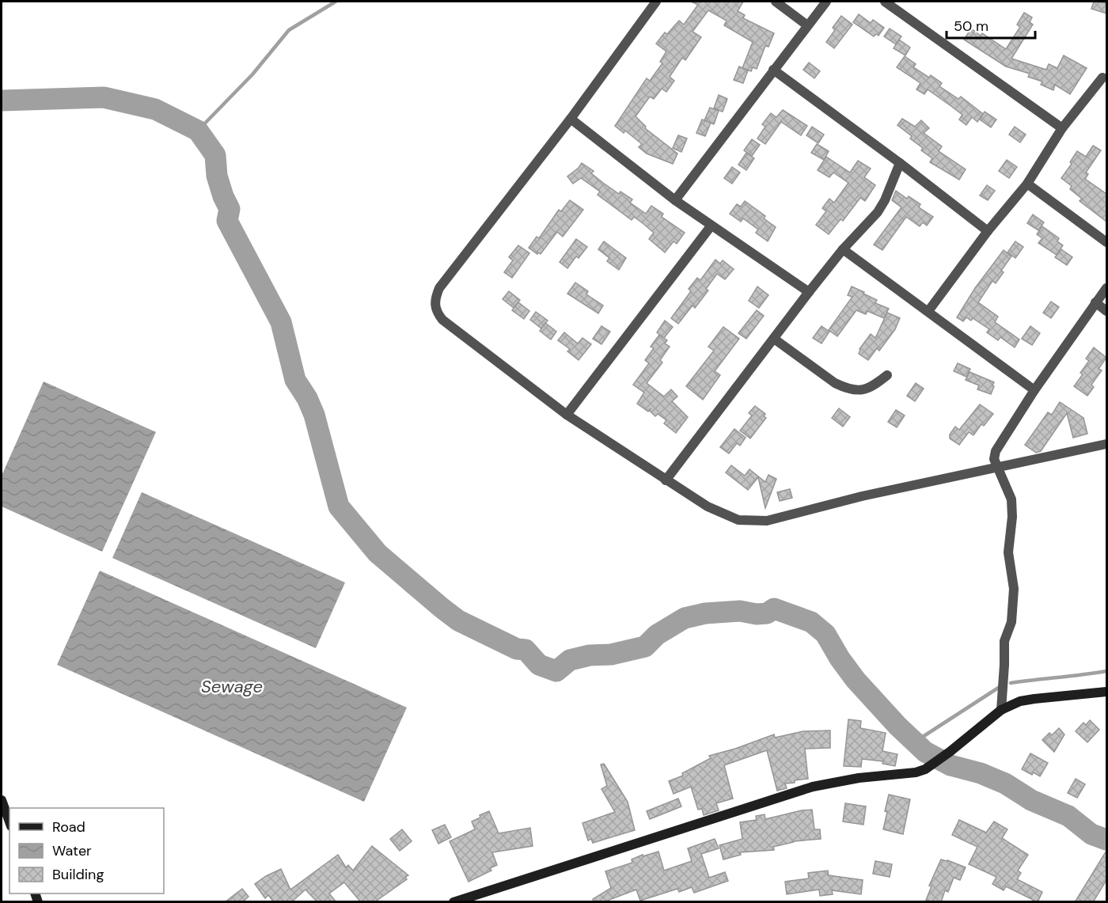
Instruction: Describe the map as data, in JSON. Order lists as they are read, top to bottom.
{
  "water": ["Sewage"],
  "legend": ["Road", "Water", "Building"],
  "scale_bar": "50 m"
}
